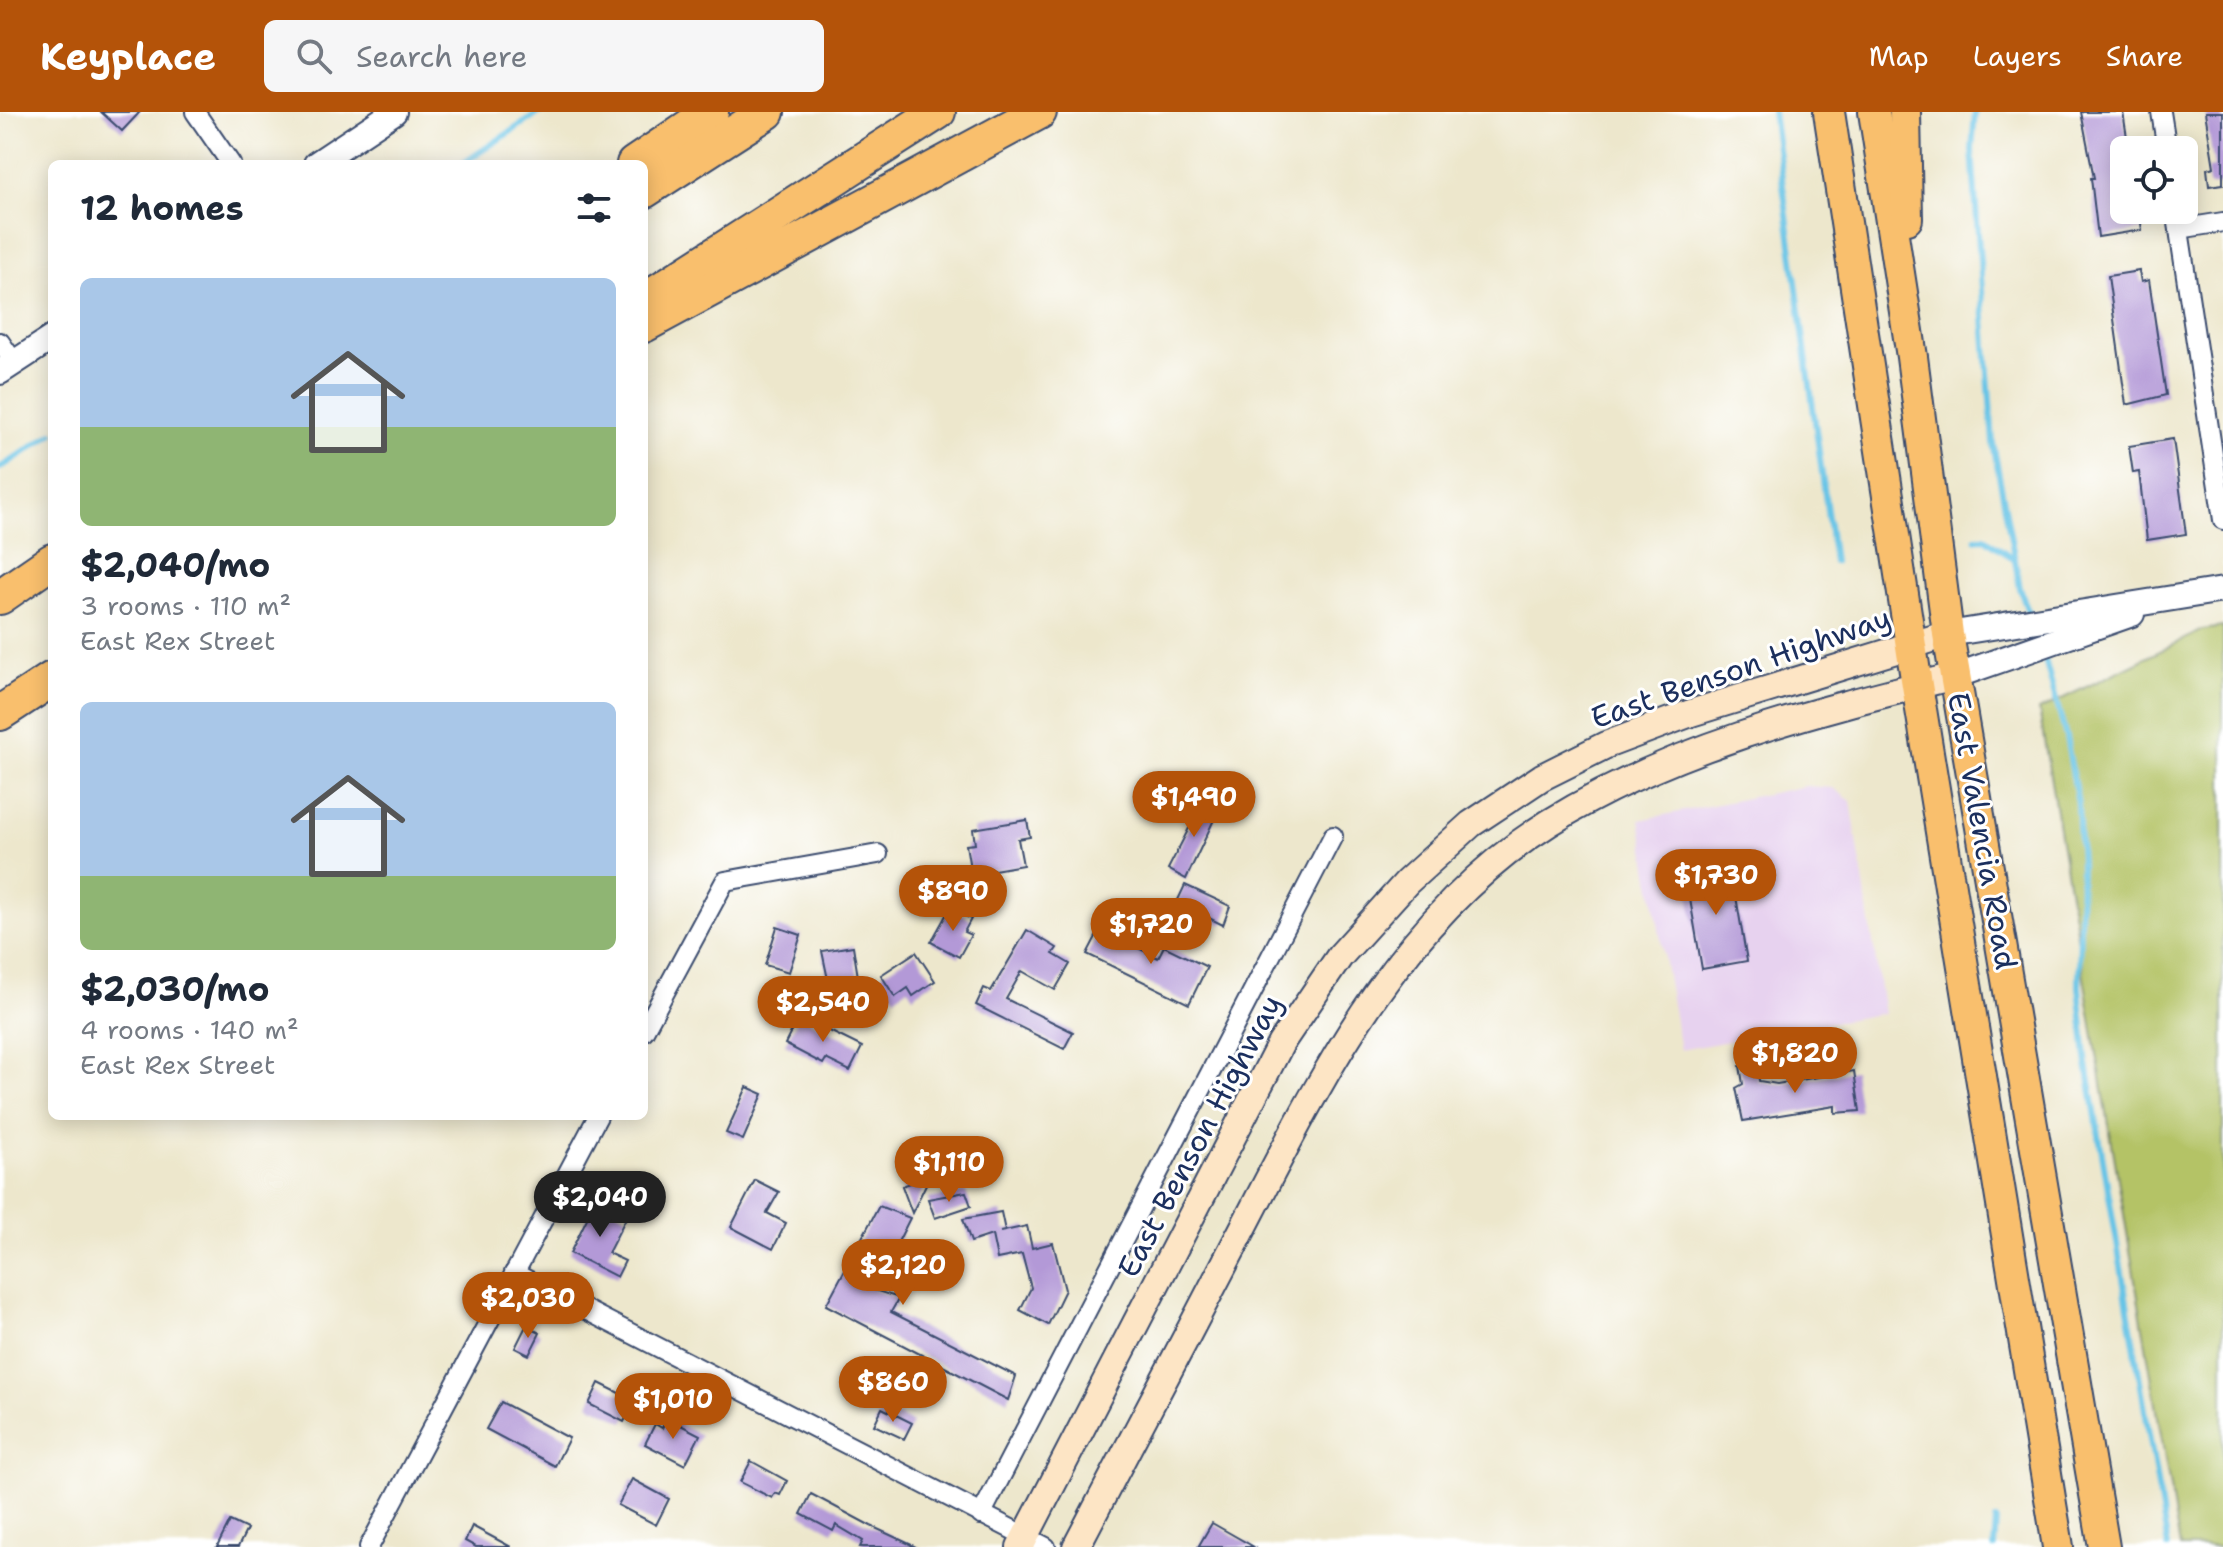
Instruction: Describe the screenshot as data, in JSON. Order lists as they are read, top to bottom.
{
  "streets": {
    "main road": ["East Benson Highway", "East Valencia Road"]
  },
  "crossings": [
    ["East Benson Highway", "East Valencia Road"]
  ],
  "page": {
    "header": "Keyplace",
    "search": "Search here",
    "nav": ["Map", "Layers", "Share"],
    "heading": "12 homes",
    "list": [
      {
        "name": "$2,040/mo",
        "note": "3 rooms · 110 m² · East Rex Street"
      },
      {
        "name": "$2,030/mo",
        "note": "4 rooms · 140 m² · East Rex Street"
      }
    ],
    "price": [
      "$1,490",
      "$1,730",
      "$890",
      "$1,720",
      "$2,540",
      "$1,820",
      "$1,110",
      "$2,040",
      "$2,120",
      "$2,030",
      "$860",
      "$1,010"
    ]
  }
}
